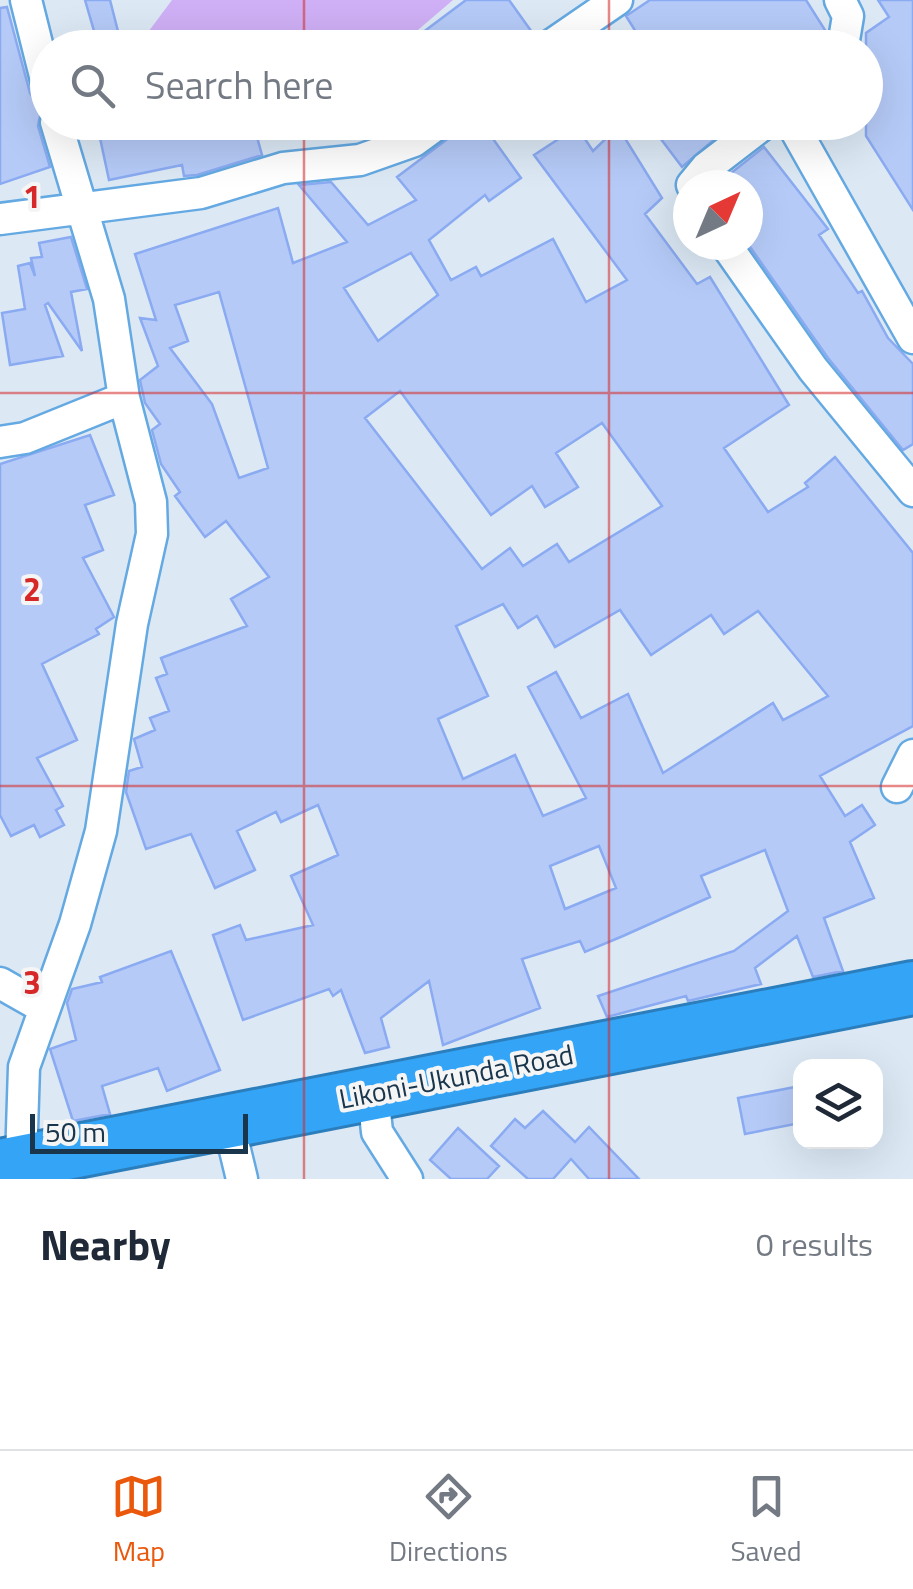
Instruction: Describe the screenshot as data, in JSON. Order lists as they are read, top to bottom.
{
  "streets": {
    "highway": ["Likoni-Ukunda Road"]
  },
  "scale_bar": "50 m",
  "north": "top right",
  "page": {
    "search": "Search here",
    "scale": "50 m",
    "heading": ["Nearby", "0 results"],
    "nav": ["Map", "Directions", "Saved"]
  },
  "grid": {
    "rows": ["1", "2", "3"]
  }
}
